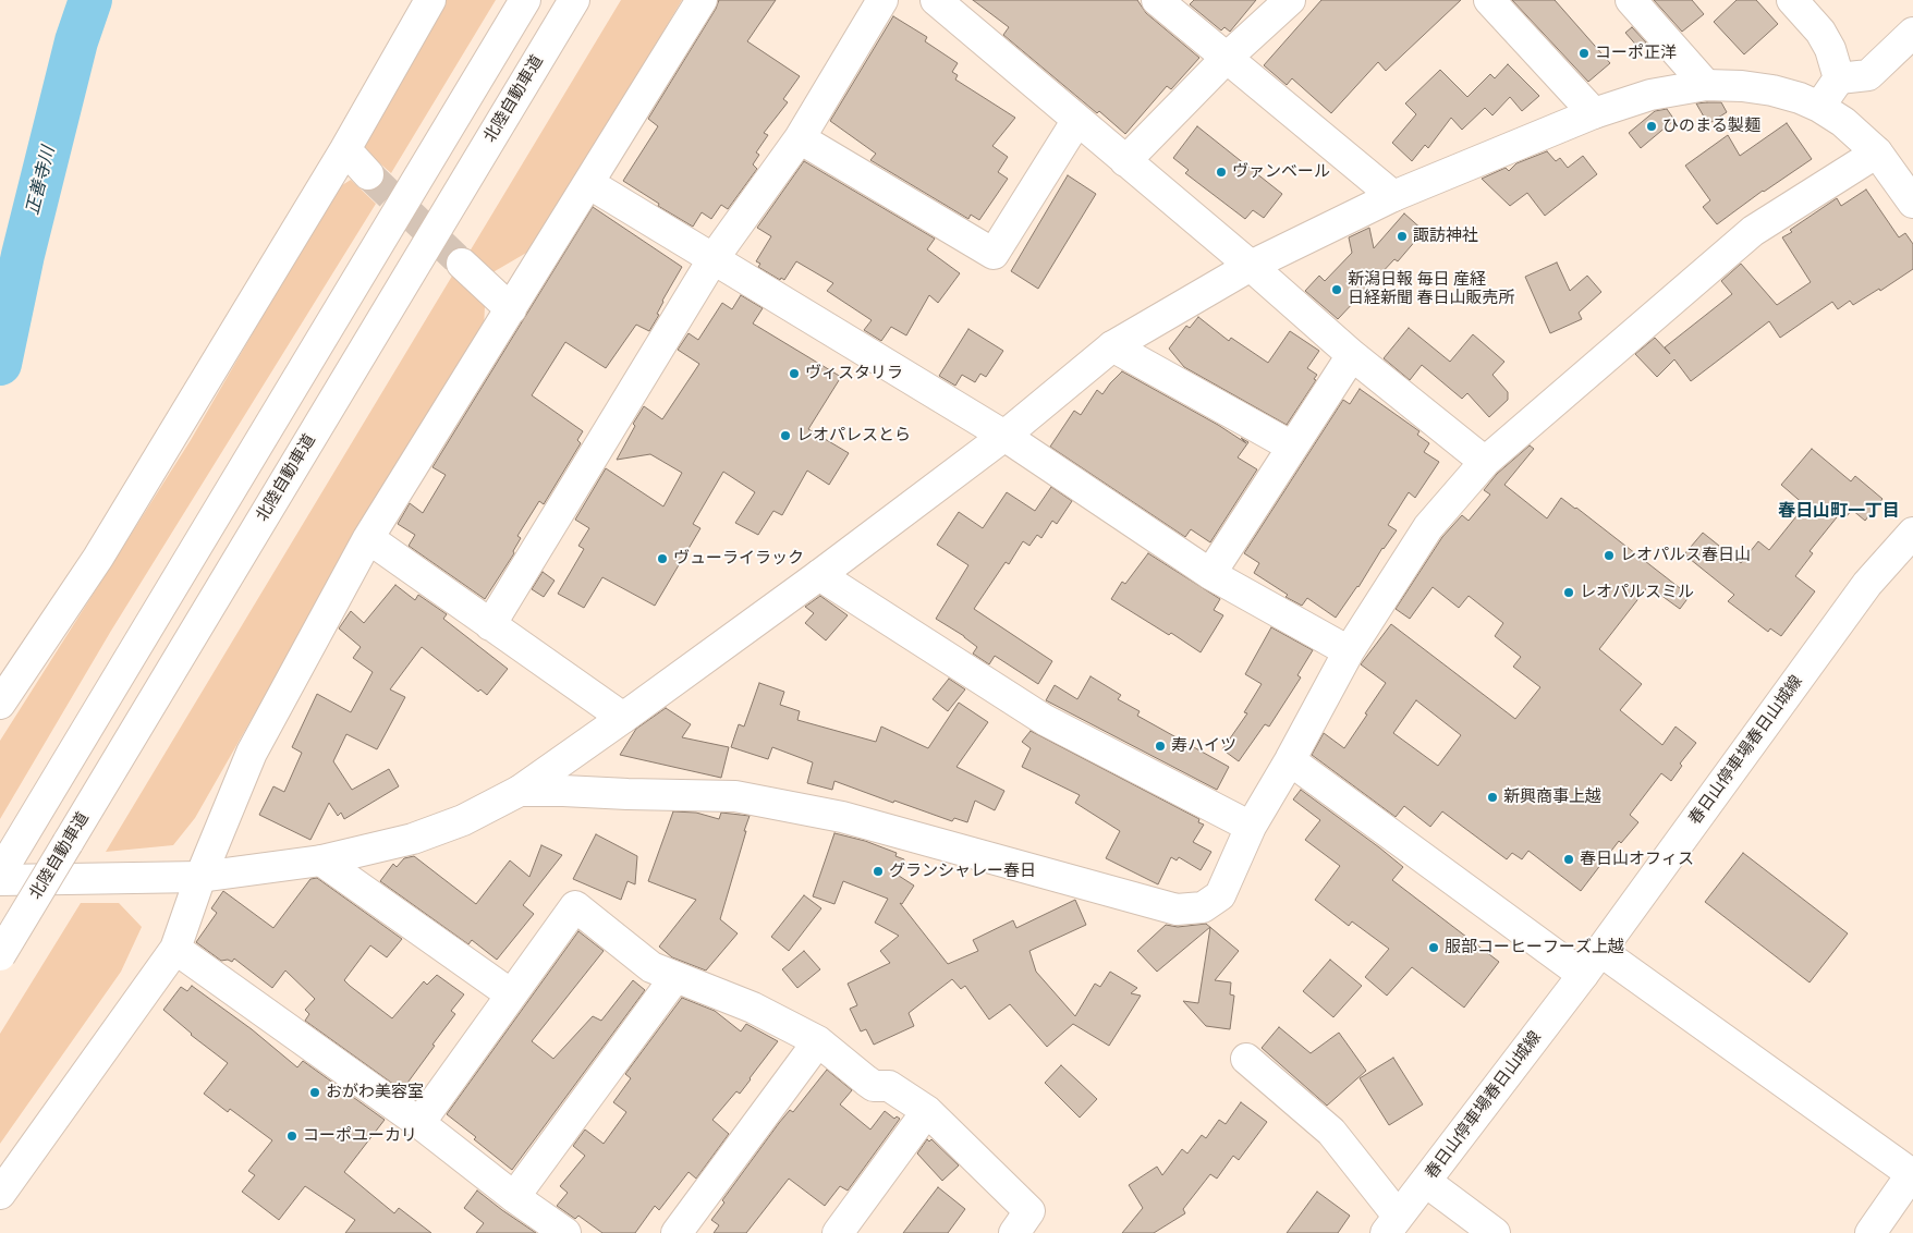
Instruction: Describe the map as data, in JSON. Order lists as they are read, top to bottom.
{
  "streets": {
    "main road": ["北陸自動車道", "春日山停車場春日山城線"]
  },
  "districts": ["春日山町一丁目"],
  "water": ["正善寺川"],
  "places": [
    "コーポ正洋",
    "ひのまる製麺",
    "ヴァンベール",
    "諏訪神社",
    "新潟日報 毎日 産経 日経新聞 春日山販売所",
    "ヴィスタリラ",
    "レオパレスとら",
    "レオパルス春日山",
    "ヴューライラック",
    "レオパルスミル",
    "寿ハイツ",
    "新興商事上越",
    "春日山オフィス",
    "グランシャレー春日",
    "服部コーヒーフーズ上越",
    "おがわ美容室",
    "コーポユーカリ"
  ]
}
